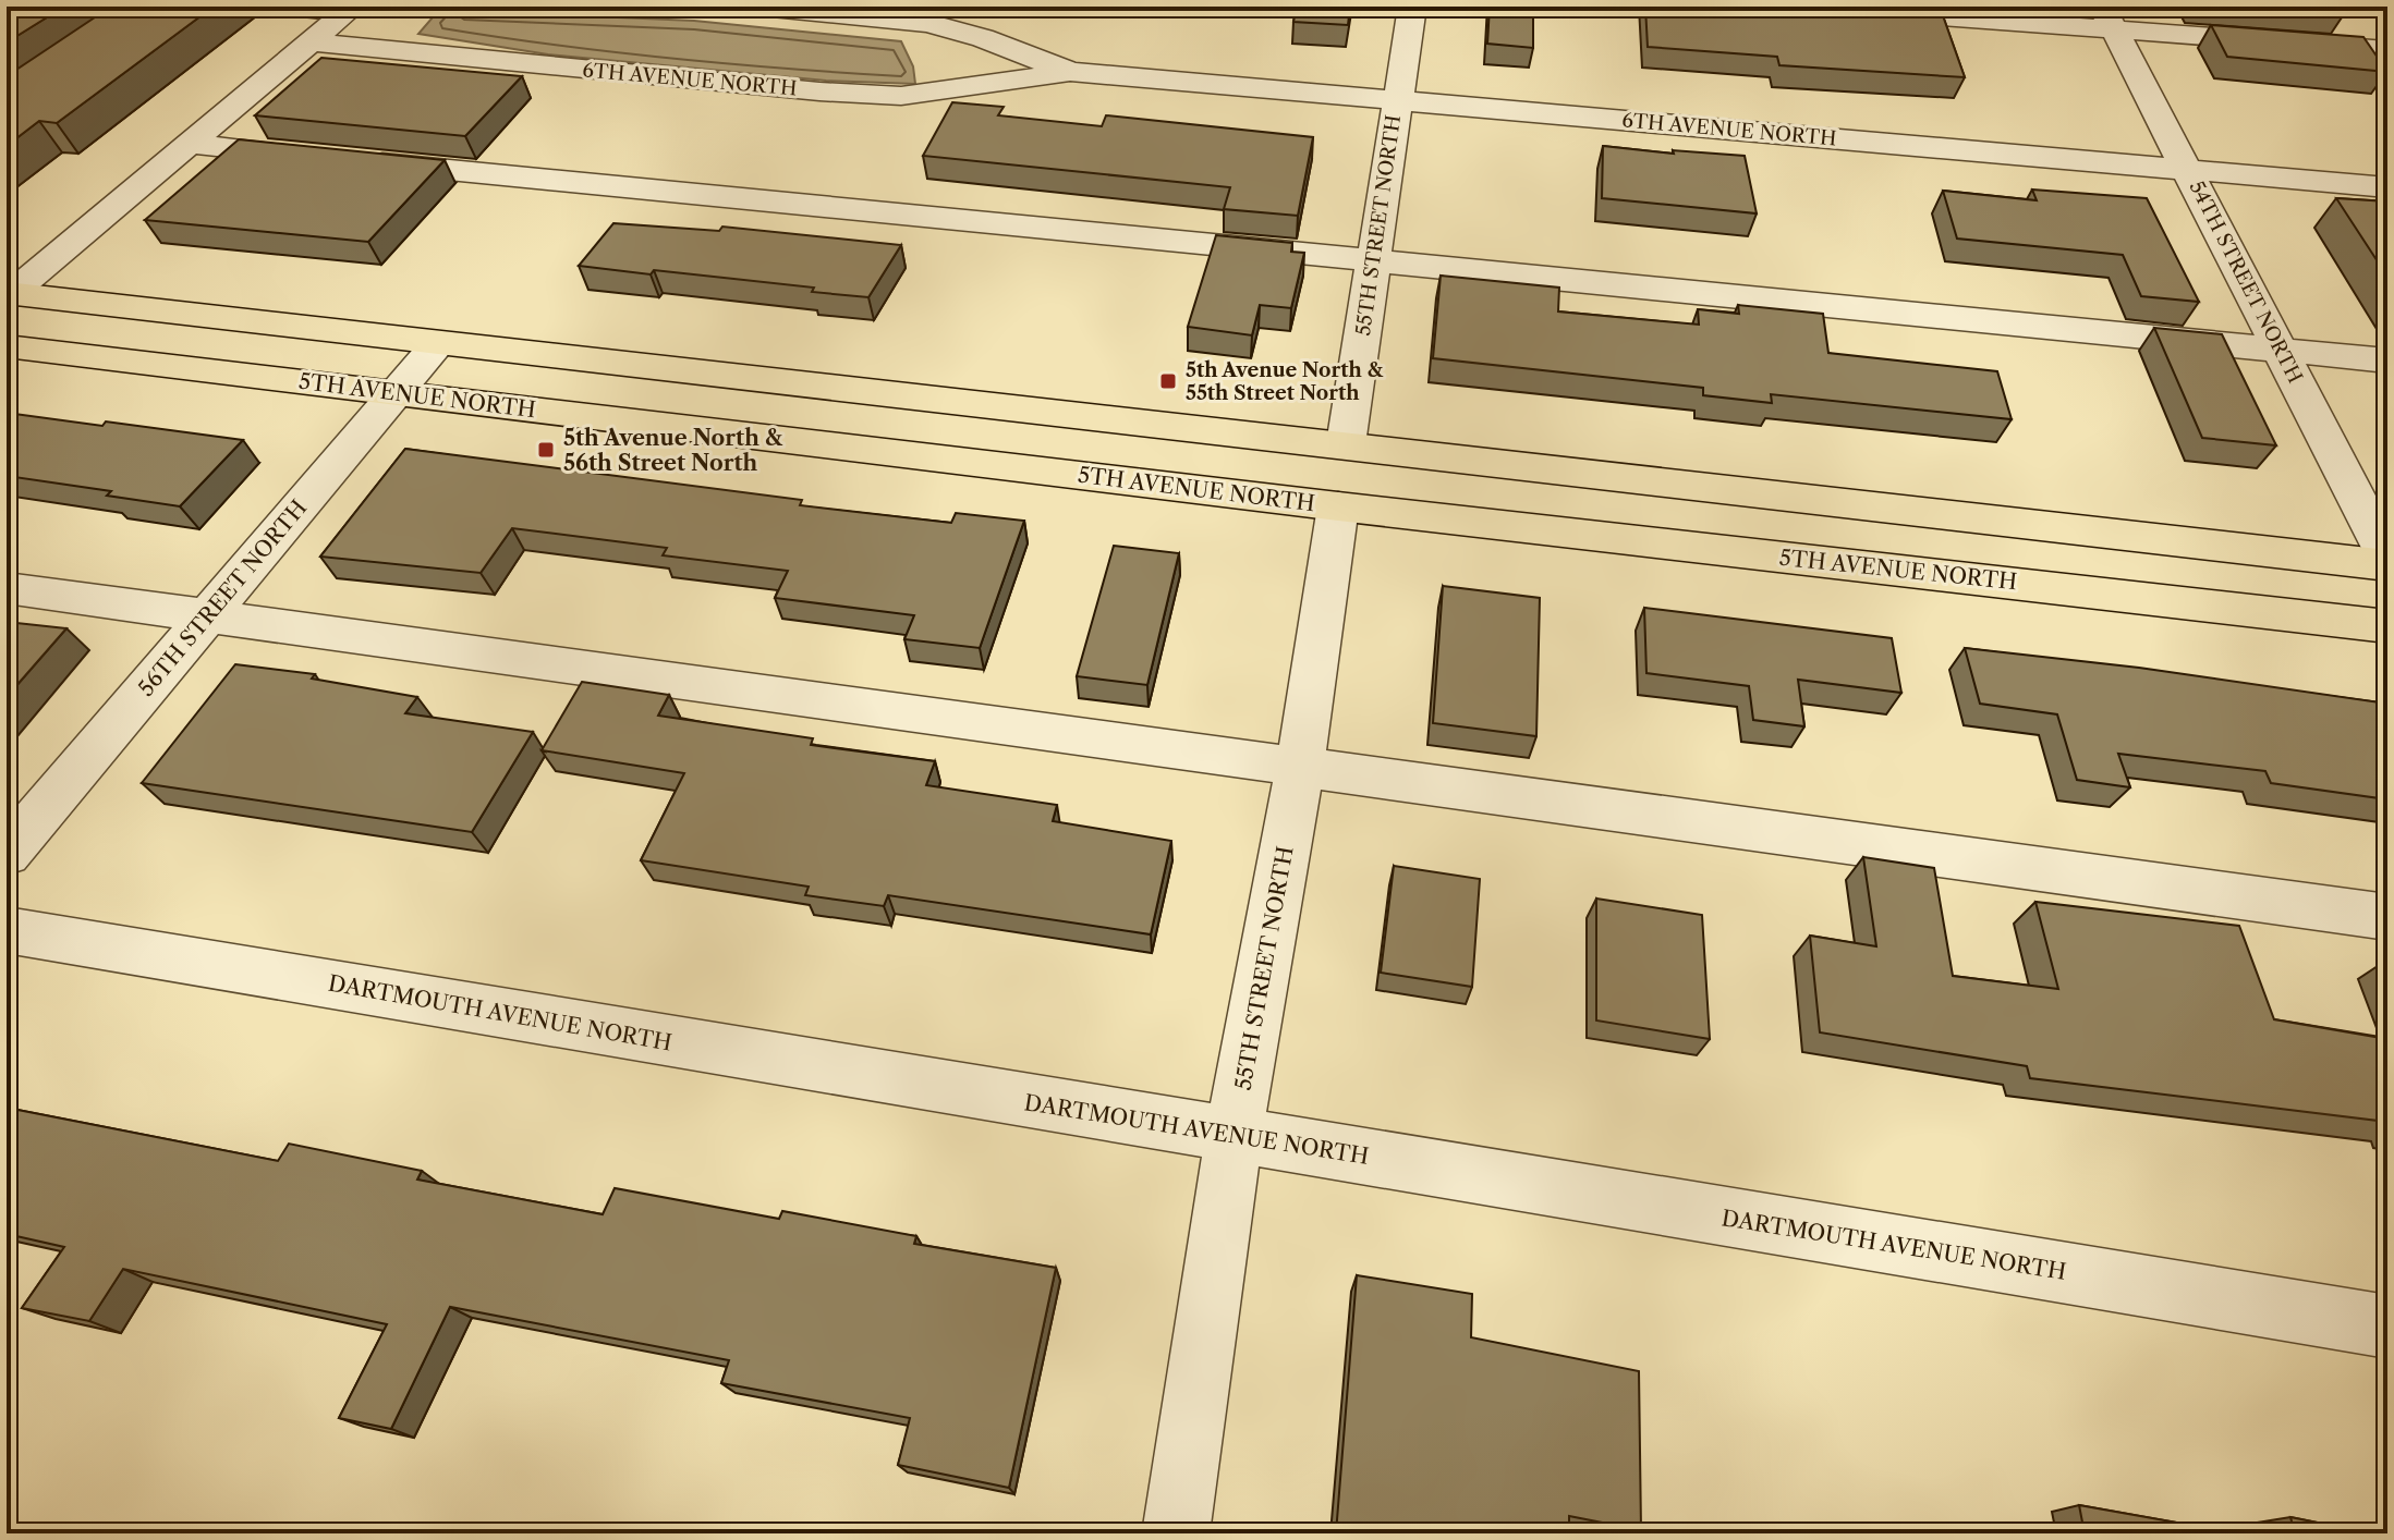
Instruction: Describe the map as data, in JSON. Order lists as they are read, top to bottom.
{
  "streets": {
    "main road": ["5TH AVENUE NORTH"],
    "street": [
      "6TH AVENUE NORTH",
      "55TH STREET NORTH",
      "54TH STREET NORTH",
      "56TH STREET NORTH",
      "DARTMOUTH AVENUE NORTH"
    ]
  },
  "crossings": [
    ["6TH AVENUE NORTH", "55TH STREET NORTH"],
    ["6TH AVENUE NORTH", "54TH STREET NORTH"],
    ["55TH STREET NORTH", "5TH AVENUE NORTH"],
    ["55TH STREET NORTH", "DARTMOUTH AVENUE NORTH"],
    ["5TH AVENUE NORTH", "56TH STREET NORTH"]
  ],
  "places": {
    "transit": ["5th Avenue North & 55th Street North", "5th Avenue North & 56th Street North"]
  }
}
